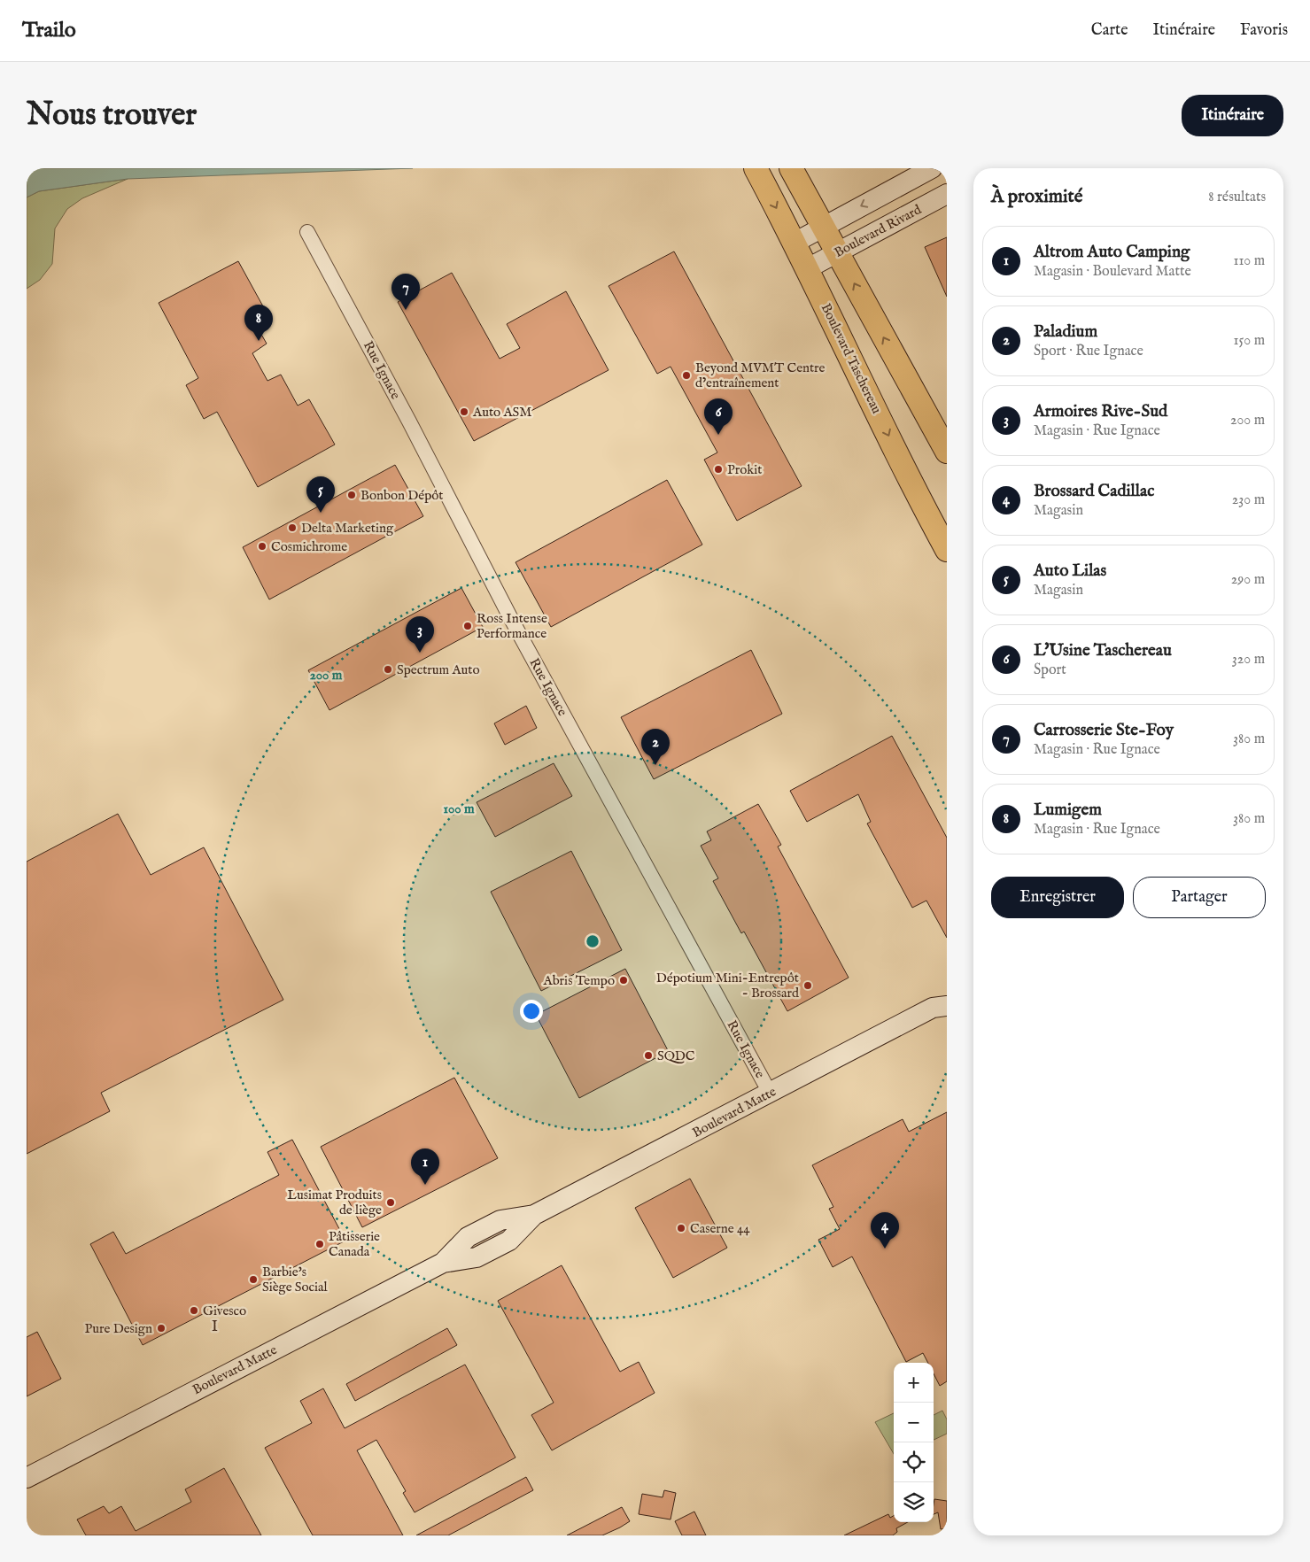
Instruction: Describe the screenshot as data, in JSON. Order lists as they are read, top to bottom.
{
  "streets": {
    "main road": ["Boulevard Rivard", "Boulevard Taschereau", "Boulevard Matte"],
    "street": ["Rue Ignace"]
  },
  "crossings": [
    ["Boulevard Rivard", "Boulevard Taschereau"],
    ["Rue Ignace", "Boulevard Matte"]
  ],
  "districts": ["I"],
  "places": [
    "Beyond MVMT Centre d’entraînement",
    "Auto ASM",
    "Prokit",
    "Bonbon Dépôt",
    "Delta Marketing",
    "Cosmichrome",
    "Ross Intense Performance",
    "Spectrum Auto",
    "Abris Tempo",
    "Dépotium Mini-Entrepôt - Brossard",
    "SQDC",
    "Lusimat Produits de liège",
    "Caserne 44",
    "Pâtisserie Canada",
    "Barbie's Siège Social",
    "Givesco",
    "Pure Design"
  ],
  "page": {
    "header": "Trailo",
    "nav": ["Carte", "Itinéraire", "Favoris"],
    "buttons": [
      "Itinéraire",
      ["Enregistrer", "Partager"]
    ],
    "title": "Nous trouver",
    "heading": ["À proximité", "8 résultats"],
    "list": [
      {
        "mark": "1",
        "name": "Altrom Auto Camping",
        "note": "Magasin · Boulevard Matte",
        "value": "110 m"
      },
      {
        "mark": "2",
        "name": "Paladium",
        "note": "Sport · Rue Ignace",
        "value": "150 m"
      },
      {
        "mark": "3",
        "name": "Armoires Rive-Sud",
        "note": "Magasin · Rue Ignace",
        "value": "200 m"
      },
      {
        "mark": "4",
        "name": "Brossard Cadillac",
        "note": "Magasin",
        "value": "230 m"
      },
      {
        "mark": "5",
        "name": "Auto Lilas",
        "note": "Magasin",
        "value": "290 m"
      },
      {
        "mark": "6",
        "name": "L'Usine Taschereau",
        "note": "Sport",
        "value": "320 m"
      },
      {
        "mark": "7",
        "name": "Carrosserie Ste-Foy",
        "note": "Magasin · Rue Ignace",
        "value": "380 m"
      },
      {
        "mark": "8",
        "name": "Lumigem",
        "note": "Magasin · Rue Ignace",
        "value": "380 m"
      }
    ],
    "pins": [
      "7",
      "8",
      "6",
      "5",
      "3",
      "2",
      "1",
      "4"
    ],
    "map_buttons": ["+", "−"]
  },
  "rings": ["200 m", "100 m"]
}
